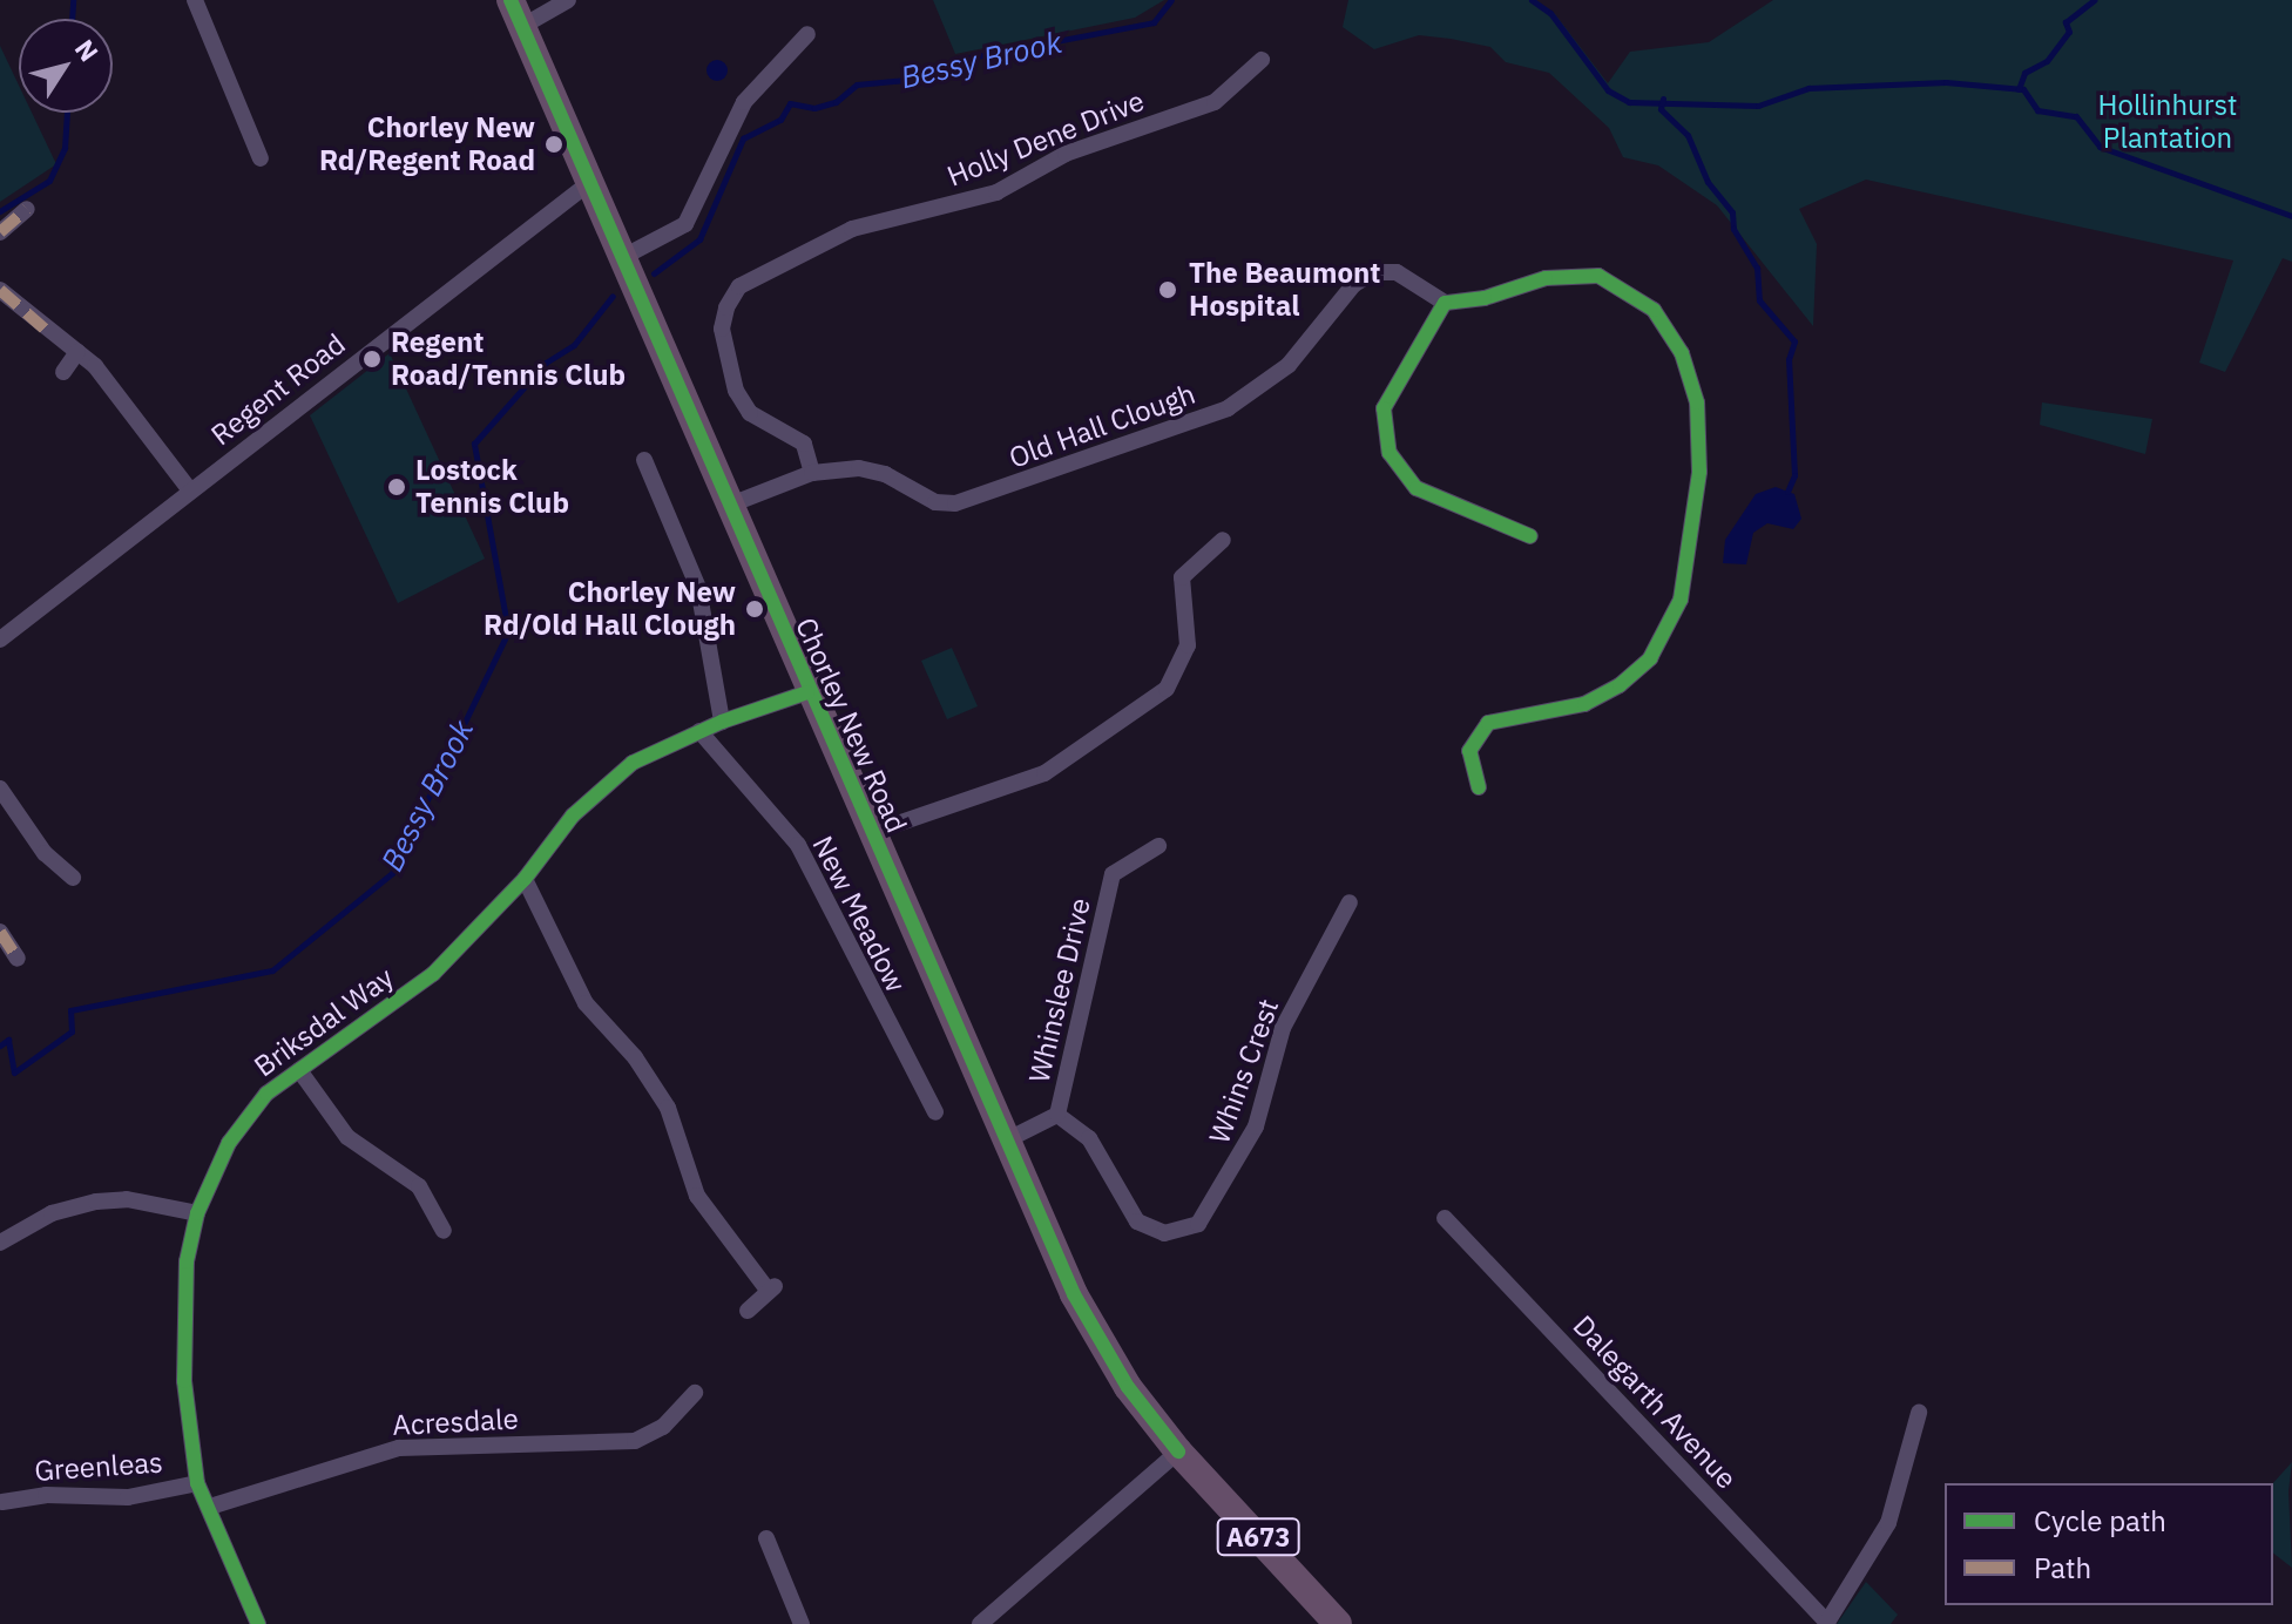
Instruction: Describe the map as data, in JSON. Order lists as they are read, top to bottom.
{
  "streets": {
    "highway": ["Chorley New Road", "A673"],
    "street": [
      "Holly Dene Drive",
      "Regent Road",
      "Old Hall Clough",
      "New Meadow",
      "Whinslee Drive",
      "Briksdal Way",
      "Whins Crest",
      "Dalegarth Avenue",
      "Acresdale",
      "Greenleas"
    ]
  },
  "crossings": [
    ["Holly Dene Drive", "Old Hall Clough"],
    ["Regent Road", "Chorley New Road"],
    ["Old Hall Clough", "Chorley New Road"],
    ["Chorley New Road", "Whinslee Drive"],
    ["Chorley New Road", "Briksdal Way"],
    ["New Meadow", "Briksdal Way"],
    ["Whinslee Drive", "Whins Crest"],
    ["Briksdal Way", "Acresdale"],
    ["Briksdal Way", "Greenleas"]
  ],
  "water": ["Bessy Brook"],
  "parks": ["Hollinhurst Plantation"],
  "places": [
    "Chorley New Rd/Regent Road",
    "The Beaumont Hospital",
    "Regent Road/Tennis Club",
    "Lostock Tennis Club",
    "Chorley New Rd/Old Hall Clough"
  ],
  "legend": ["Cycle path", "Path"],
  "north": "top right"
}
